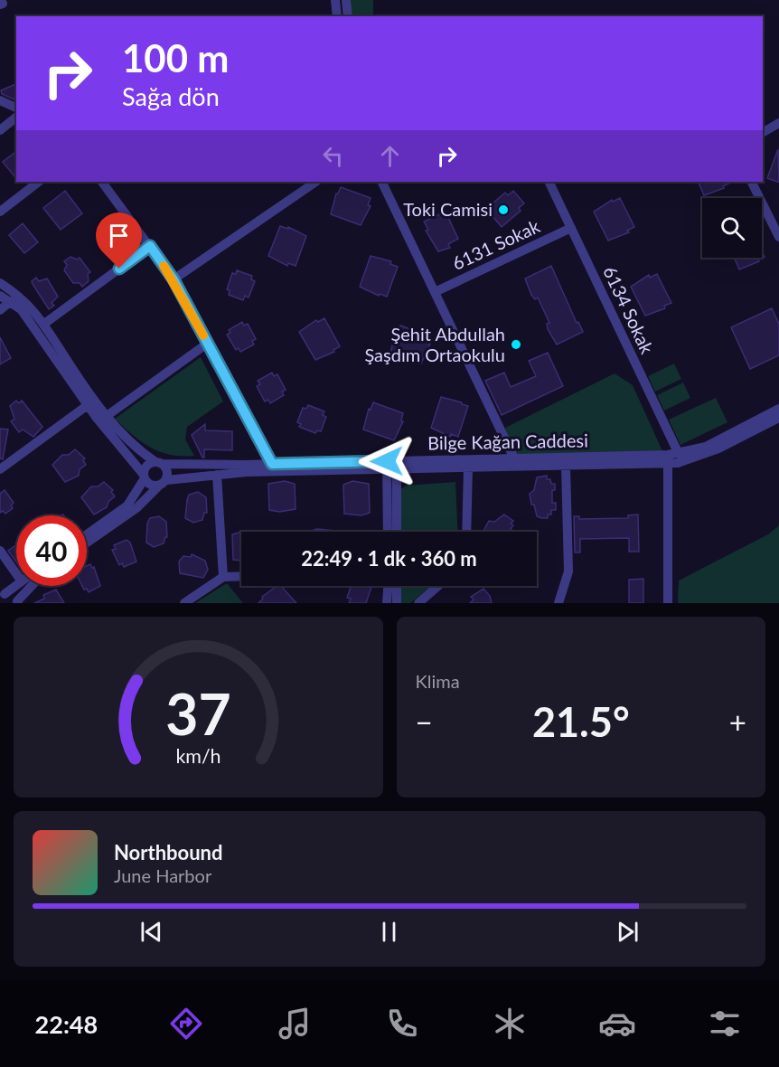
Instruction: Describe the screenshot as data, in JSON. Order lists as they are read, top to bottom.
{
  "streets": {
    "street": ["6131 Sokak", "6134 Sokak", "Bilge Kağan Caddesi"]
  },
  "crossings": [
    ["6131 Sokak", "6134 Sokak"],
    ["6134 Sokak", "Bilge Kağan Caddesi"]
  ],
  "places": ["Toki Camisi", "Şehit Abdullah Şaşdım Ortaokulu"],
  "page": {
    "turn": ["100 m", "Sağa dön"],
    "limit": "40",
    "trip": "22:49 · 1 dk · 360 m",
    "tile": "Klima",
    "heat": ["−", "21.5°", "+"],
    "song": ["Northbound", "June Harbor"],
    "tabs": "22:48",
    "gauge": ["37", "km/h"]
  }
}
